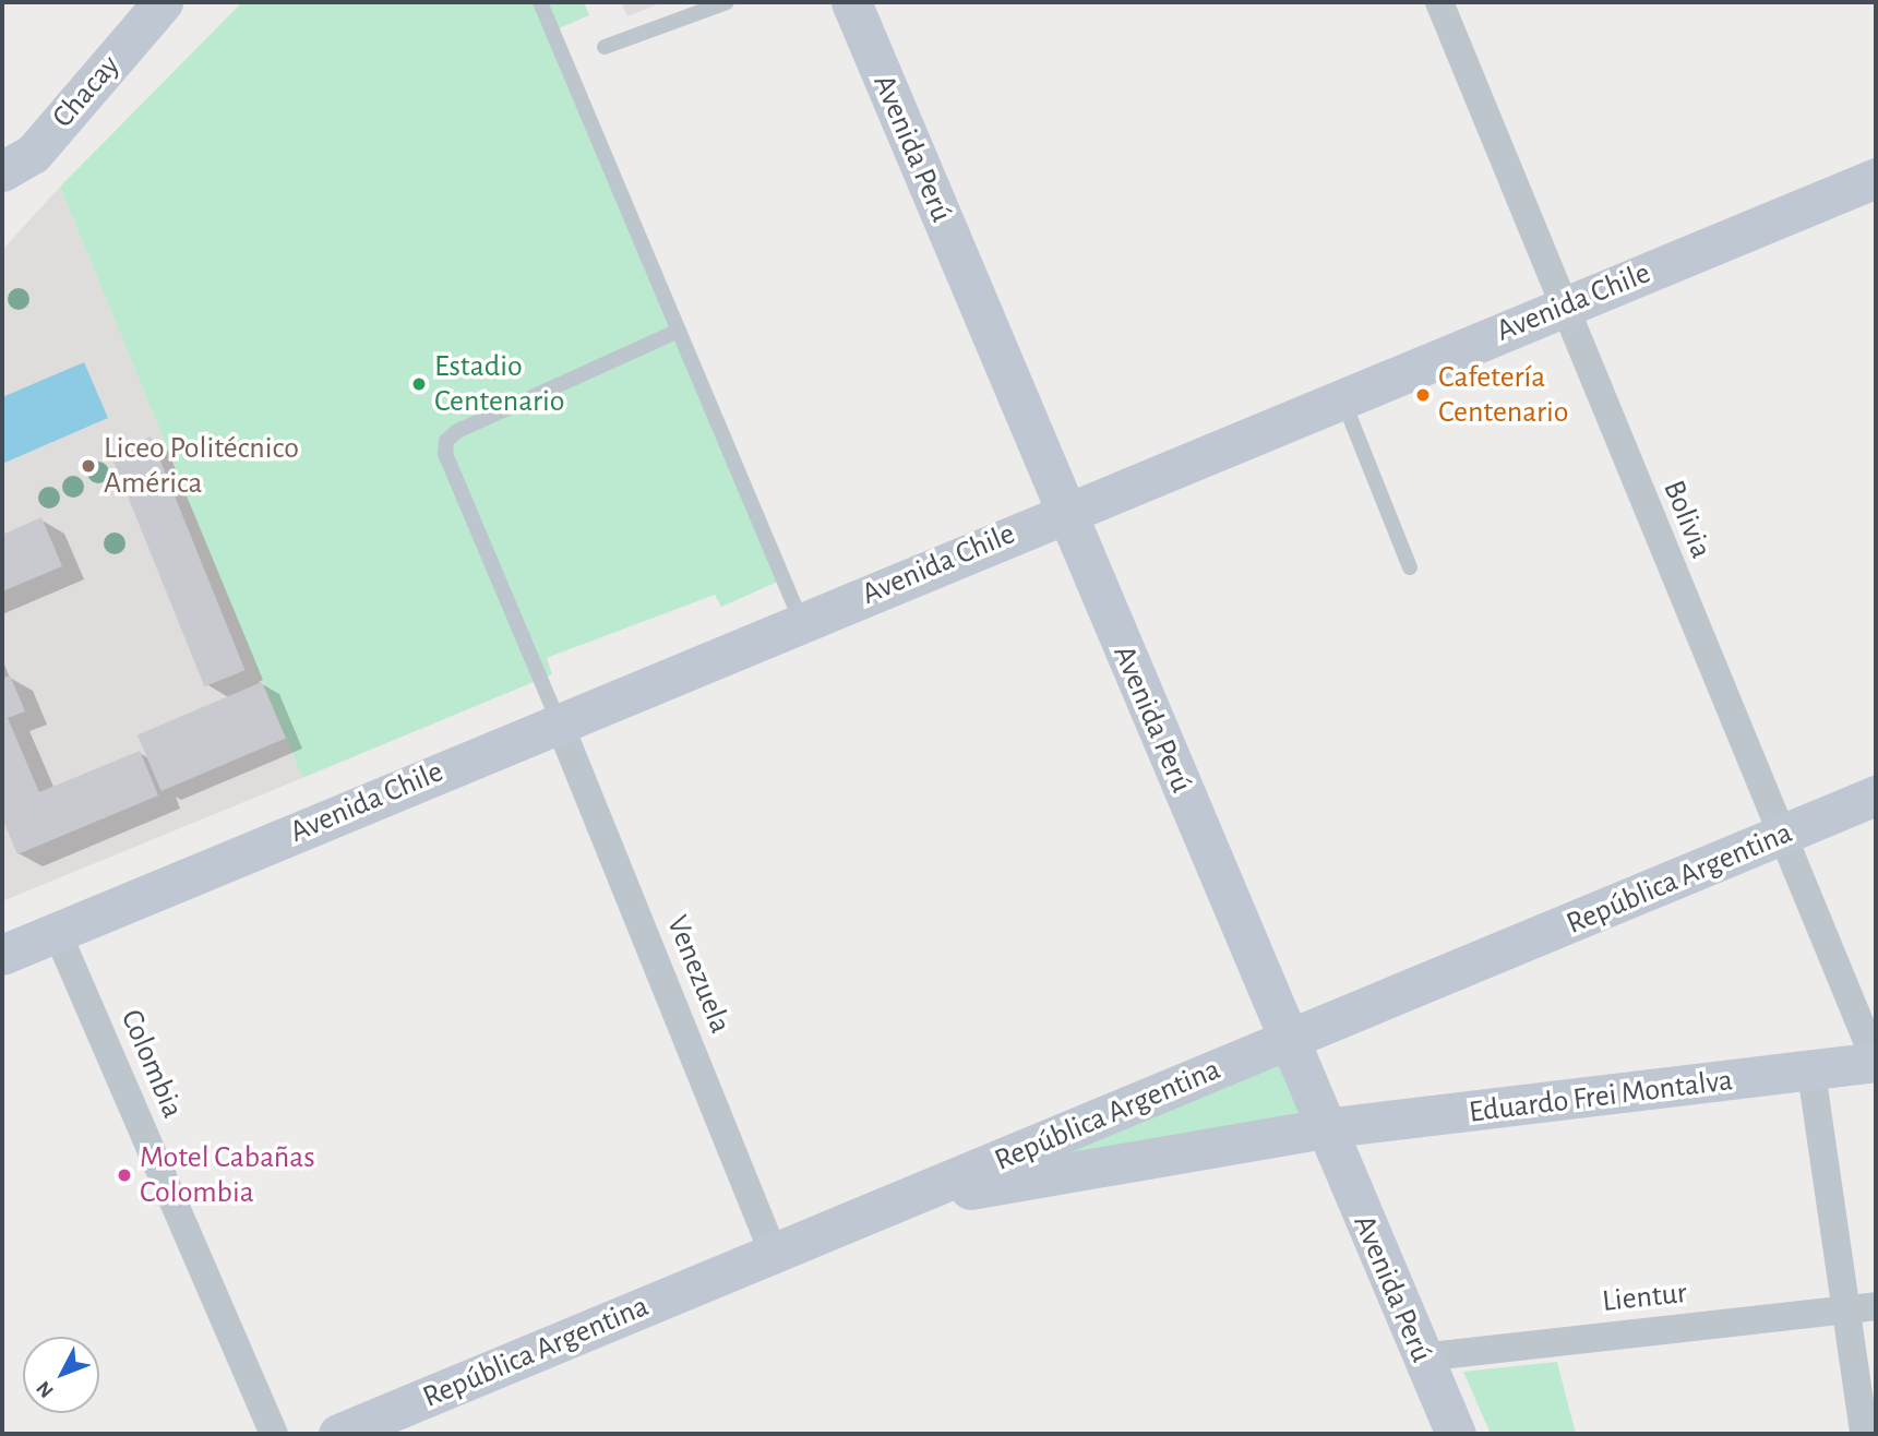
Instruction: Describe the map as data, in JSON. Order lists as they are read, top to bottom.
{
  "streets": {
    "main road": [
      "Chacay",
      "Avenida Perú",
      "Avenida Chile",
      "República Argentina",
      "Eduardo Frei Montalva"
    ],
    "street": [
      "Bolivia",
      "Venezuela",
      "Colombia",
      "Lientur"
    ]
  },
  "crossings": [
    ["Avenida Perú", "Avenida Chile"],
    ["Avenida Perú", "República Argentina"],
    ["Avenida Perú", "Eduardo Frei Montalva"],
    ["Avenida Perú", "Lientur"],
    ["Avenida Chile", "Bolivia"],
    ["Avenida Chile", "Venezuela"],
    ["Avenida Chile", "Colombia"],
    ["Bolivia", "República Argentina"],
    ["Bolivia", "Eduardo Frei Montalva"],
    ["República Argentina", "Venezuela"],
    ["República Argentina", "Eduardo Frei Montalva"]
  ],
  "places": [
    "Estadio Centenario",
    "Cafetería Centenario",
    "Liceo Politécnico América",
    "Motel Cabañas Colombia"
  ],
  "north": "bottom left"
}
